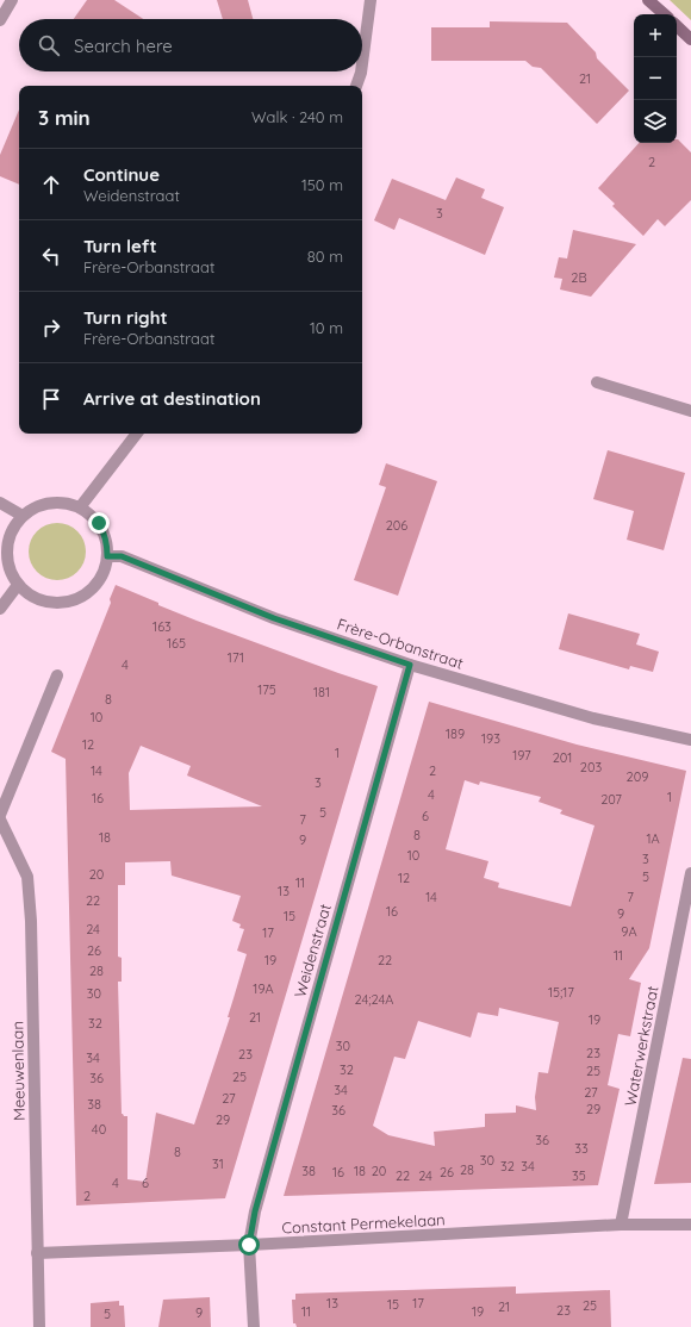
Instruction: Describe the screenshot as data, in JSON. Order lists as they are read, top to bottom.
{
  "streets": {
    "street": [
      "Frère-Orbanstraat",
      "Weidenstraat",
      "Waterwerkstraat",
      "Meeuwenlaan",
      "Constant Permekelaan"
    ]
  },
  "crossings": [
    ["Frère-Orbanstraat", "Weidenstraat"],
    ["Weidenstraat", "Constant Permekelaan"],
    ["Waterwerkstraat", "Constant Permekelaan"],
    ["Meeuwenlaan", "Constant Permekelaan"]
  ],
  "house_numbers": [
    "21",
    "2",
    "3",
    "2B",
    "206",
    "163",
    "165",
    "171",
    "4",
    "175",
    "181",
    "8",
    "10",
    "189",
    "193",
    "12",
    "1",
    "197",
    "201",
    "203",
    "14",
    "2",
    "209",
    "3",
    "4",
    "1",
    "16",
    "207",
    "5",
    "6",
    "7",
    "8",
    "18",
    "1A",
    "9",
    "10",
    "3",
    "20",
    "5",
    "12",
    "11",
    "13",
    "14",
    "7",
    "22",
    "16",
    "9",
    "15",
    "24",
    "9A",
    "17",
    "26",
    "11",
    "19",
    "22",
    "28",
    "19A",
    "15;17",
    "30",
    "24;24A",
    "21",
    "19",
    "32",
    "30",
    "23",
    "23",
    "34",
    "32",
    "25",
    "25",
    "36",
    "34",
    "27",
    "27",
    "38",
    "29",
    "36",
    "29",
    "40",
    "36",
    "33",
    "8",
    "30",
    "31",
    "32",
    "34",
    "28",
    "38",
    "18",
    "20",
    "16",
    "26",
    "22",
    "24",
    "35",
    "4",
    "6",
    "2",
    "13",
    "17",
    "15",
    "25",
    "21",
    "23",
    "11",
    "19",
    "9",
    "5"
  ],
  "page": {
    "map_buttons": ["+", "−"],
    "search": "Search here",
    "heading": ["3 min", "Walk · 240 m"],
    "list": [
      ["Continue", "Weidenstraat", "150 m"],
      ["Turn left", "Frère-Orbanstraat", "80 m"],
      ["Turn right", "Frère-Orbanstraat", "10 m"],
      "Arrive at destination"
    ]
  }
}
